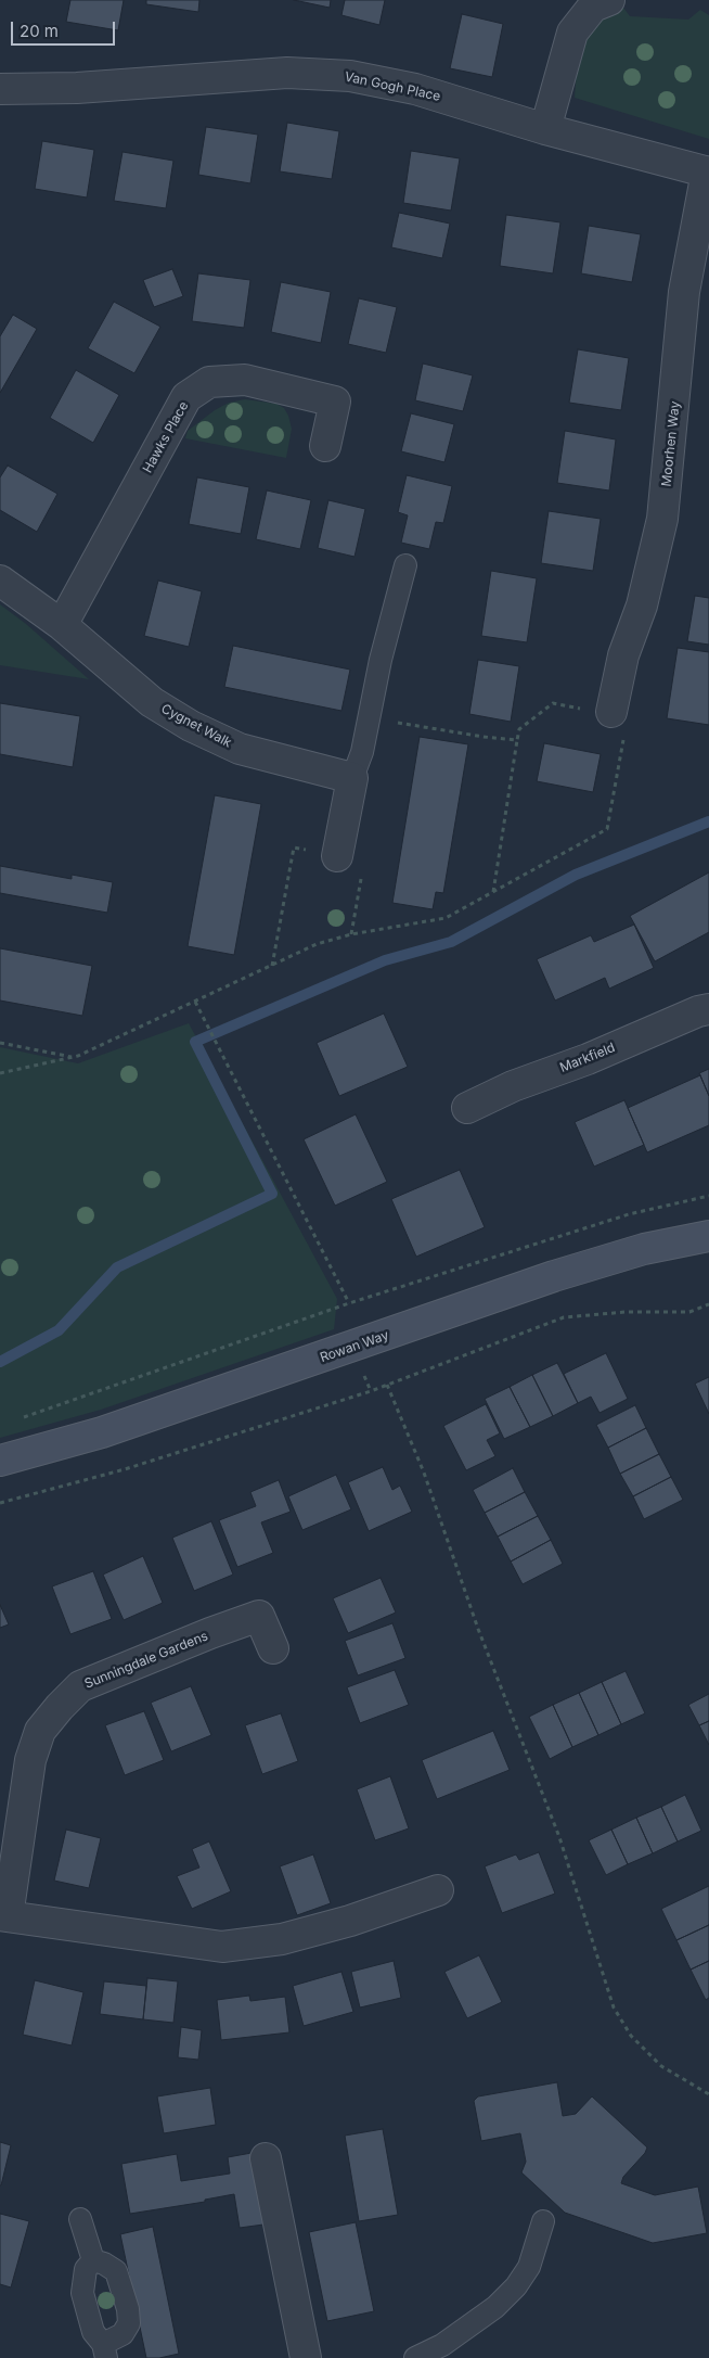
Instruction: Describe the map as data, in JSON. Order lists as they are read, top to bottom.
{
  "streets": {
    "street": [
      "Van Gogh Place",
      "Hawks Place",
      "Moorhen Way",
      "Cygnet Walk",
      "Markfield",
      "Rowan Way",
      "Sunningdale Gardens"
    ]
  },
  "crossings": [
    ["Van Gogh Place", "Moorhen Way"],
    ["Hawks Place", "Cygnet Walk"]
  ],
  "scale_bar": "20 m"
}
